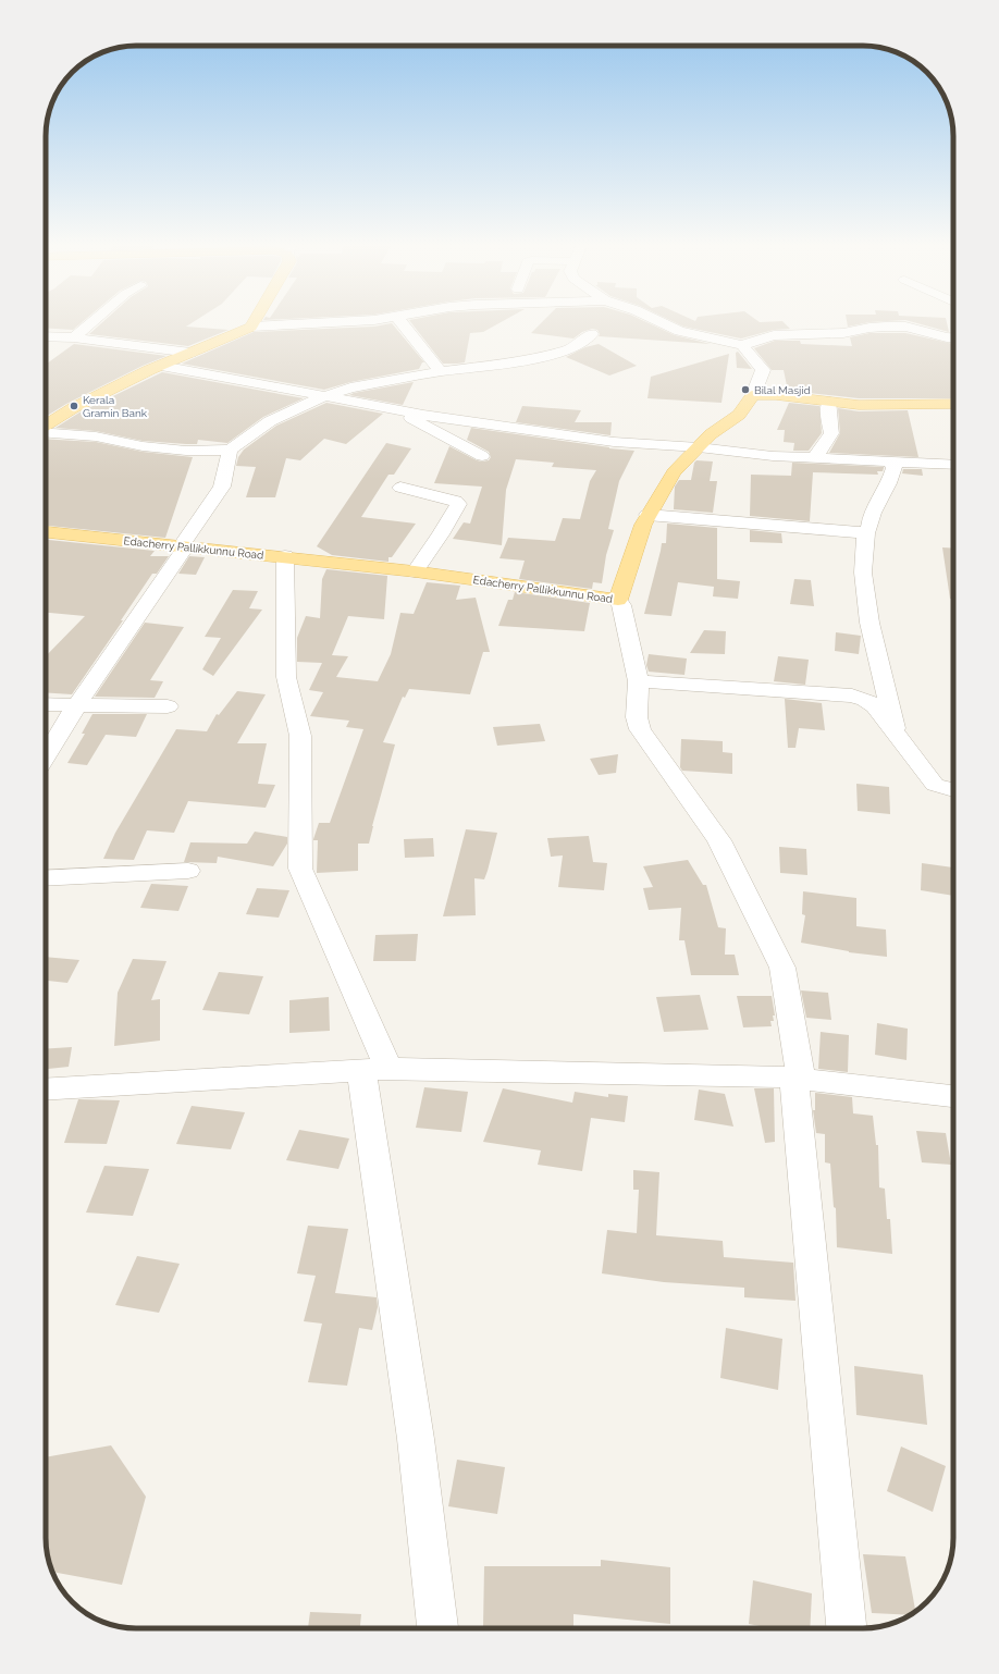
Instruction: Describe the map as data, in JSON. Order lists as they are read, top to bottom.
{
  "streets": {
    "main road": ["Edacherry Pallikkunnu Road"]
  },
  "places": ["Bilal Masjid", "Kerala Gramin Bank"]
}
